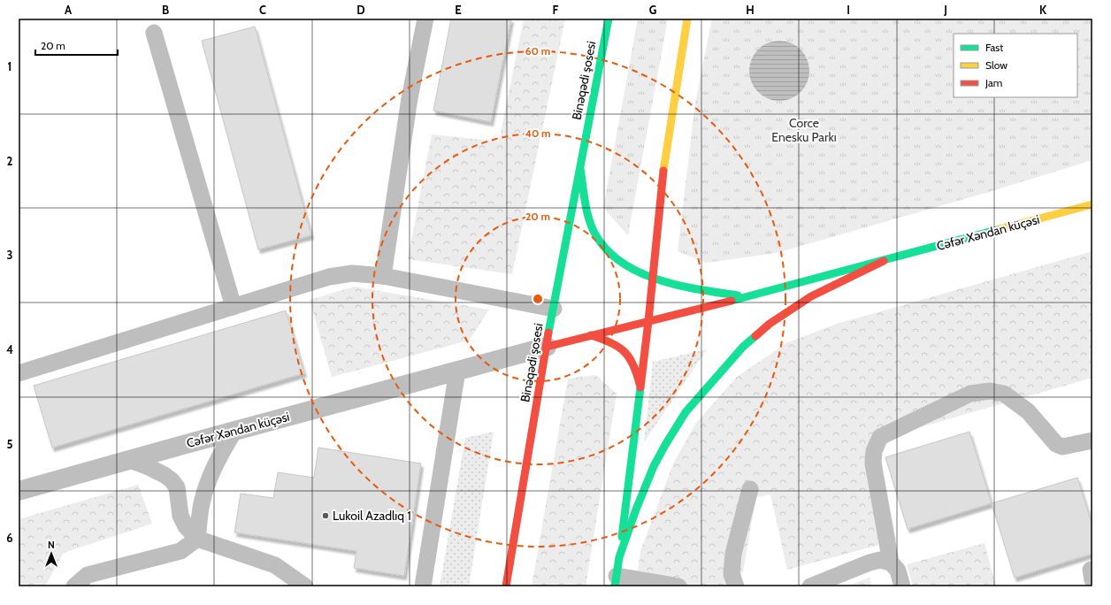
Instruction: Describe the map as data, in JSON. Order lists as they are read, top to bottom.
{
  "streets": {
    "main road": ["Binəqədi şosesi", "Cəfər Xəndan küçəsi"]
  },
  "crossings": [
    ["Binəqədi şosesi", "Cəfər Xəndan küçəsi"]
  ],
  "parks": ["Corce Enesku Parkı"],
  "places": ["Lukoil Azadlıq 1"],
  "legend": ["Fast", "Slow", "Jam"],
  "scale_bar": "20 m",
  "north": "top",
  "grid": {
    "columns": [
      "A",
      "B",
      "C",
      "D",
      "E",
      "F",
      "G",
      "H",
      "I",
      "J",
      "K"
    ],
    "rows": [
      "1",
      "2",
      "3",
      "4",
      "5",
      "6"
    ]
  },
  "rings": ["60 m", "40 m", "20 m"]
}
